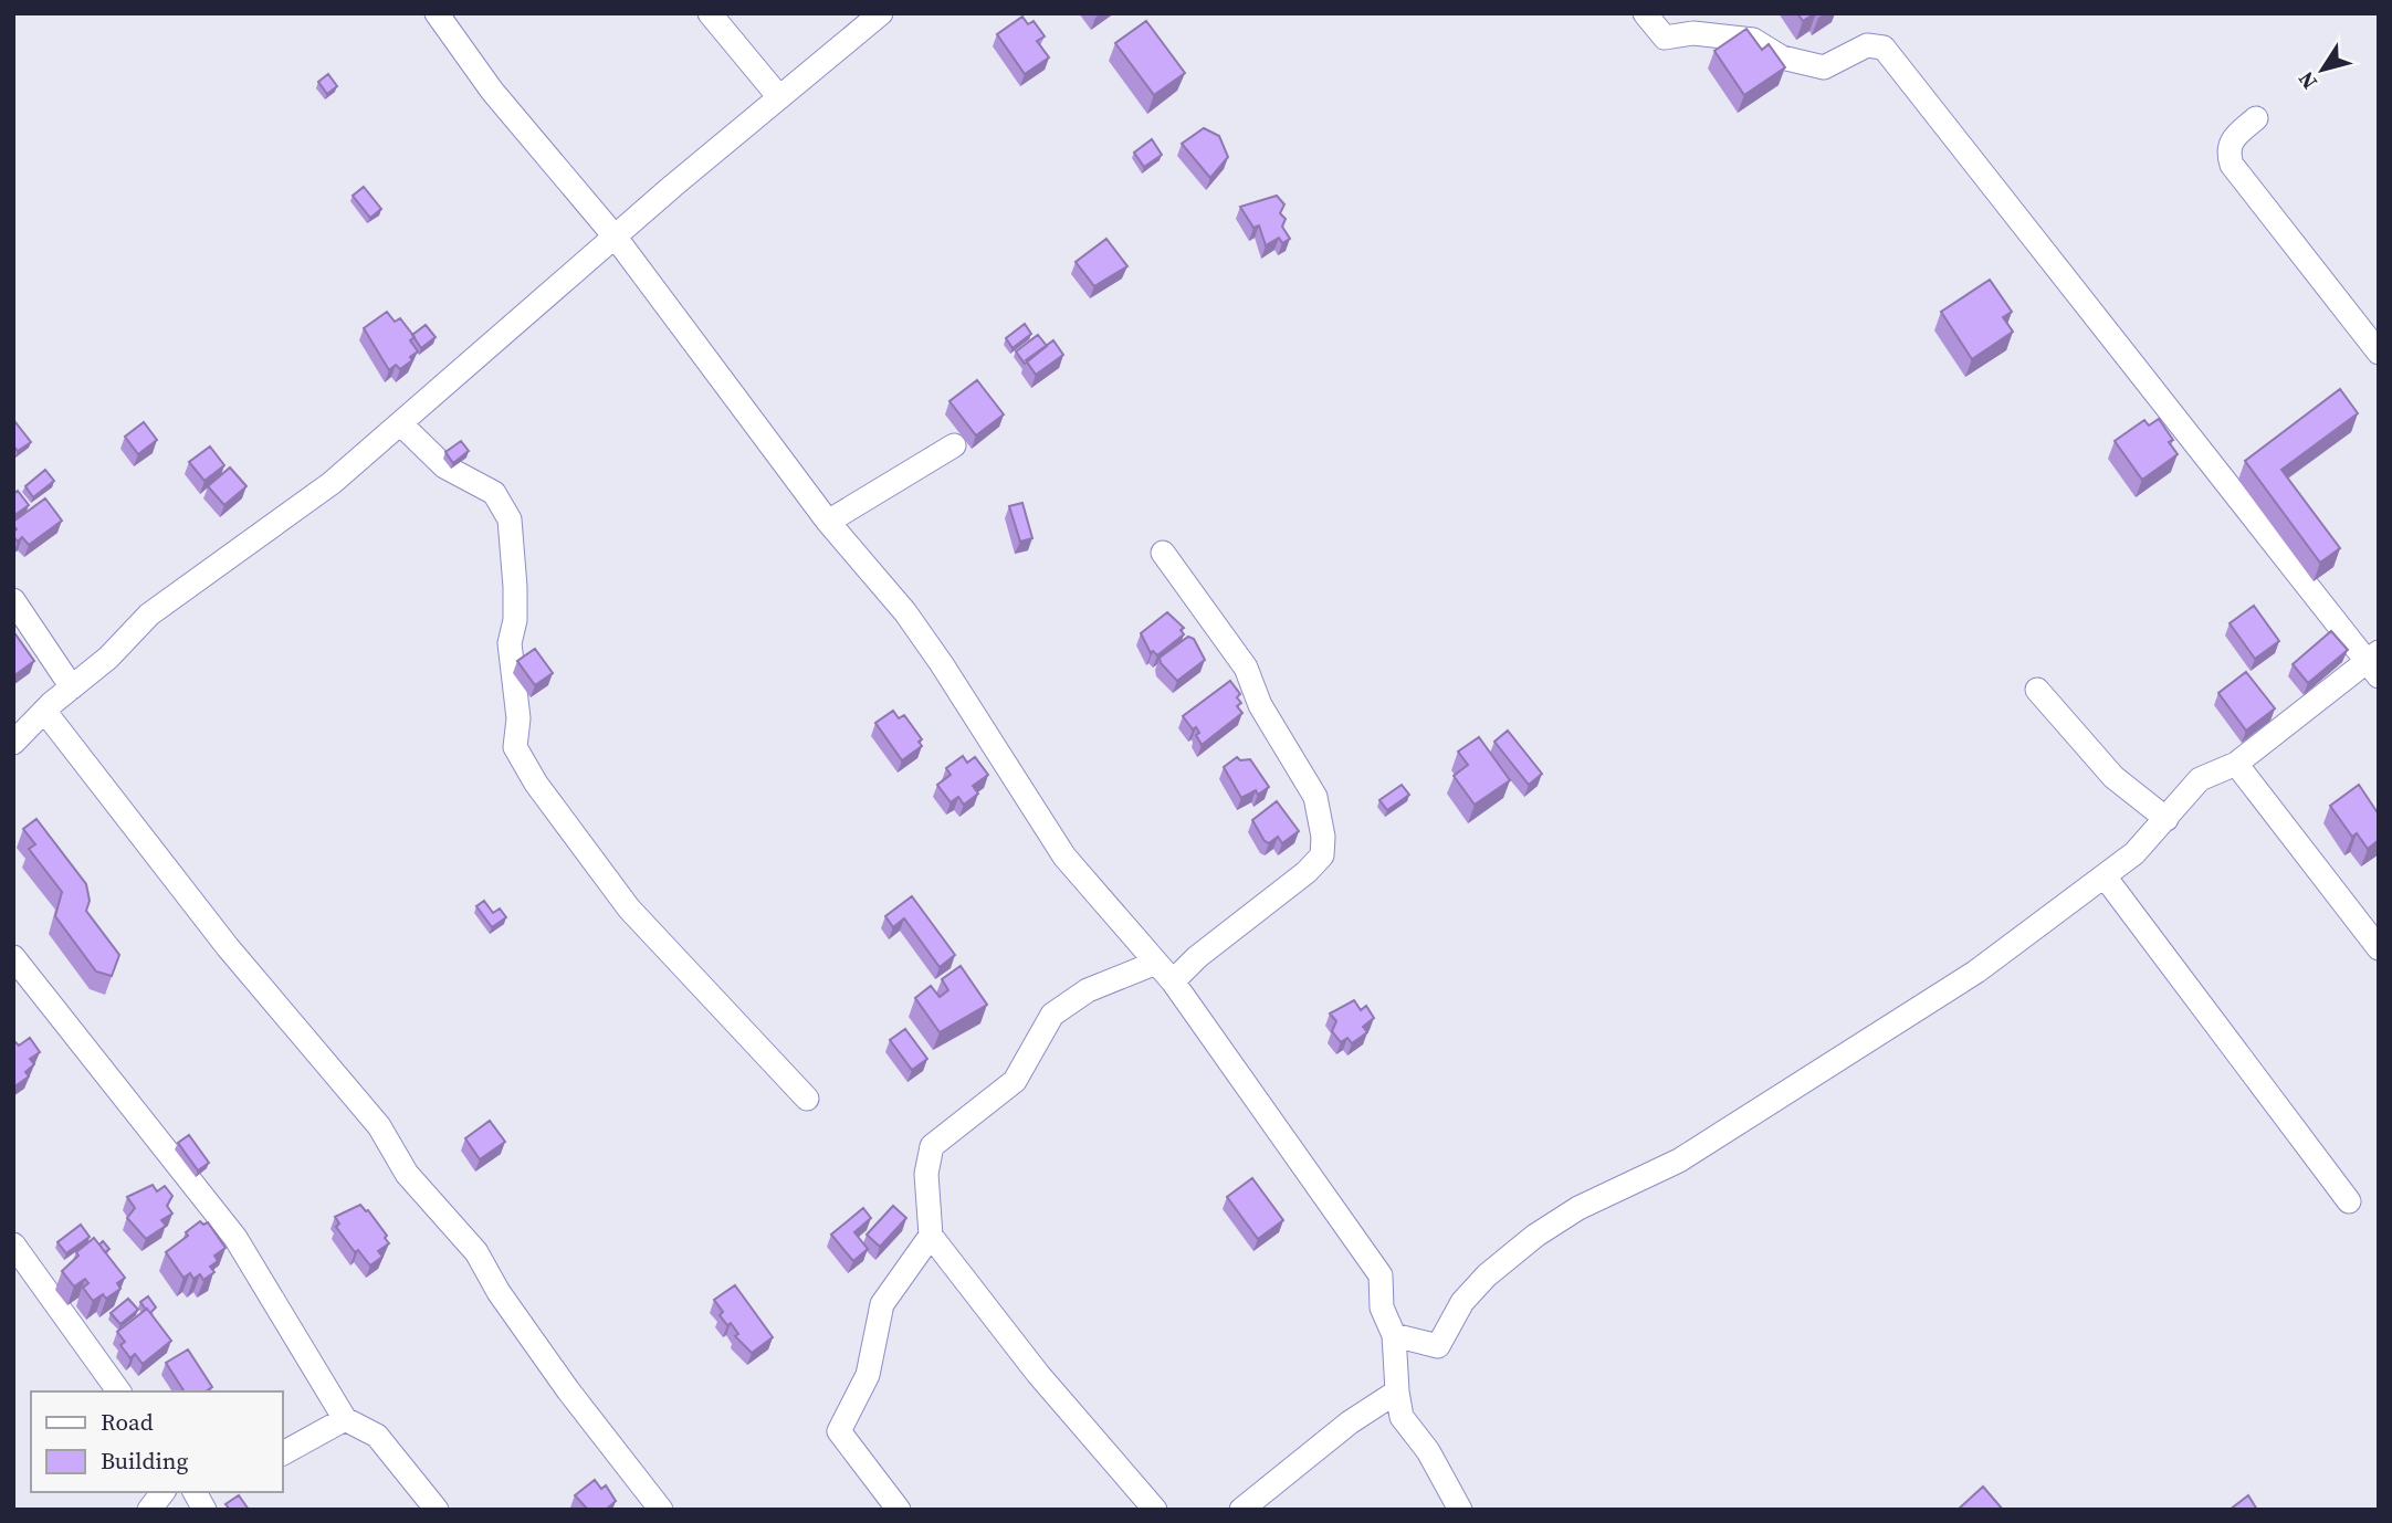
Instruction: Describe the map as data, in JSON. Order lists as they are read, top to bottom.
{
  "legend": ["Road", "Building"],
  "north": "bottom left"
}
